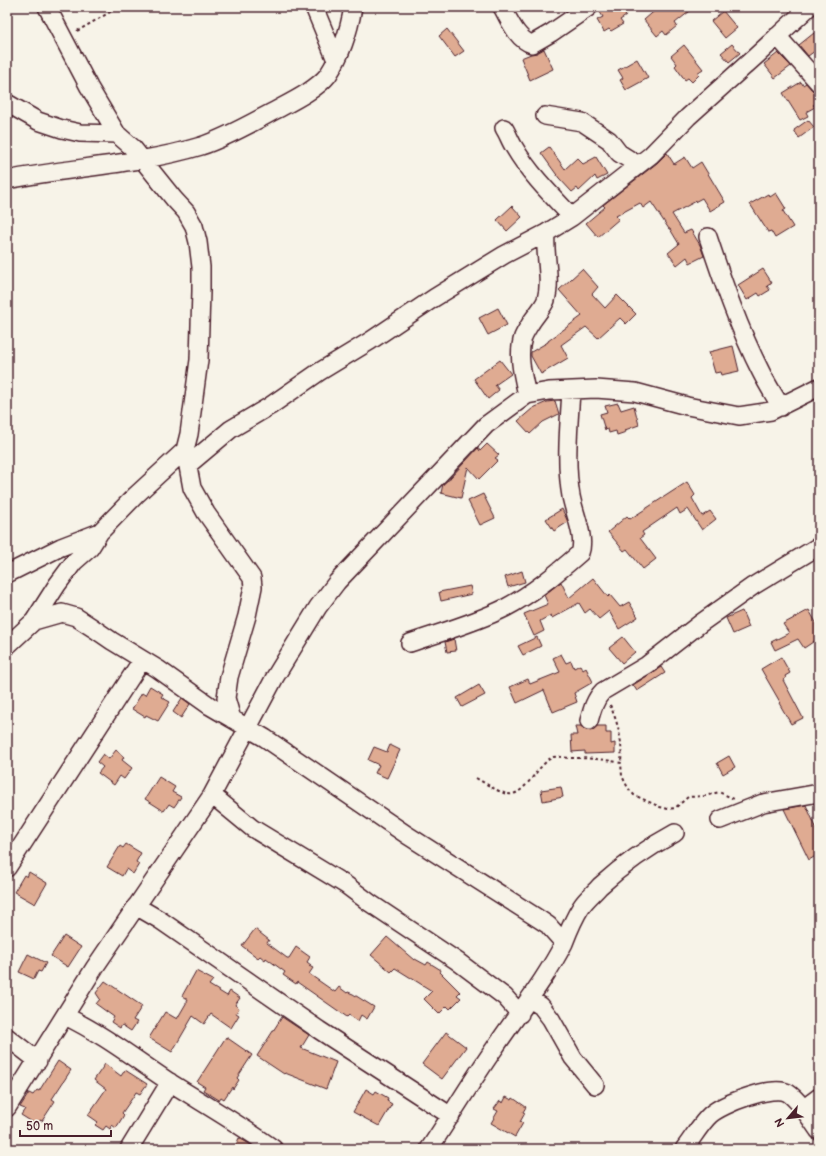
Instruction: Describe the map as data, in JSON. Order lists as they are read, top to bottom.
{
  "scale_bar": "50 m",
  "north": "bottom left"
}
